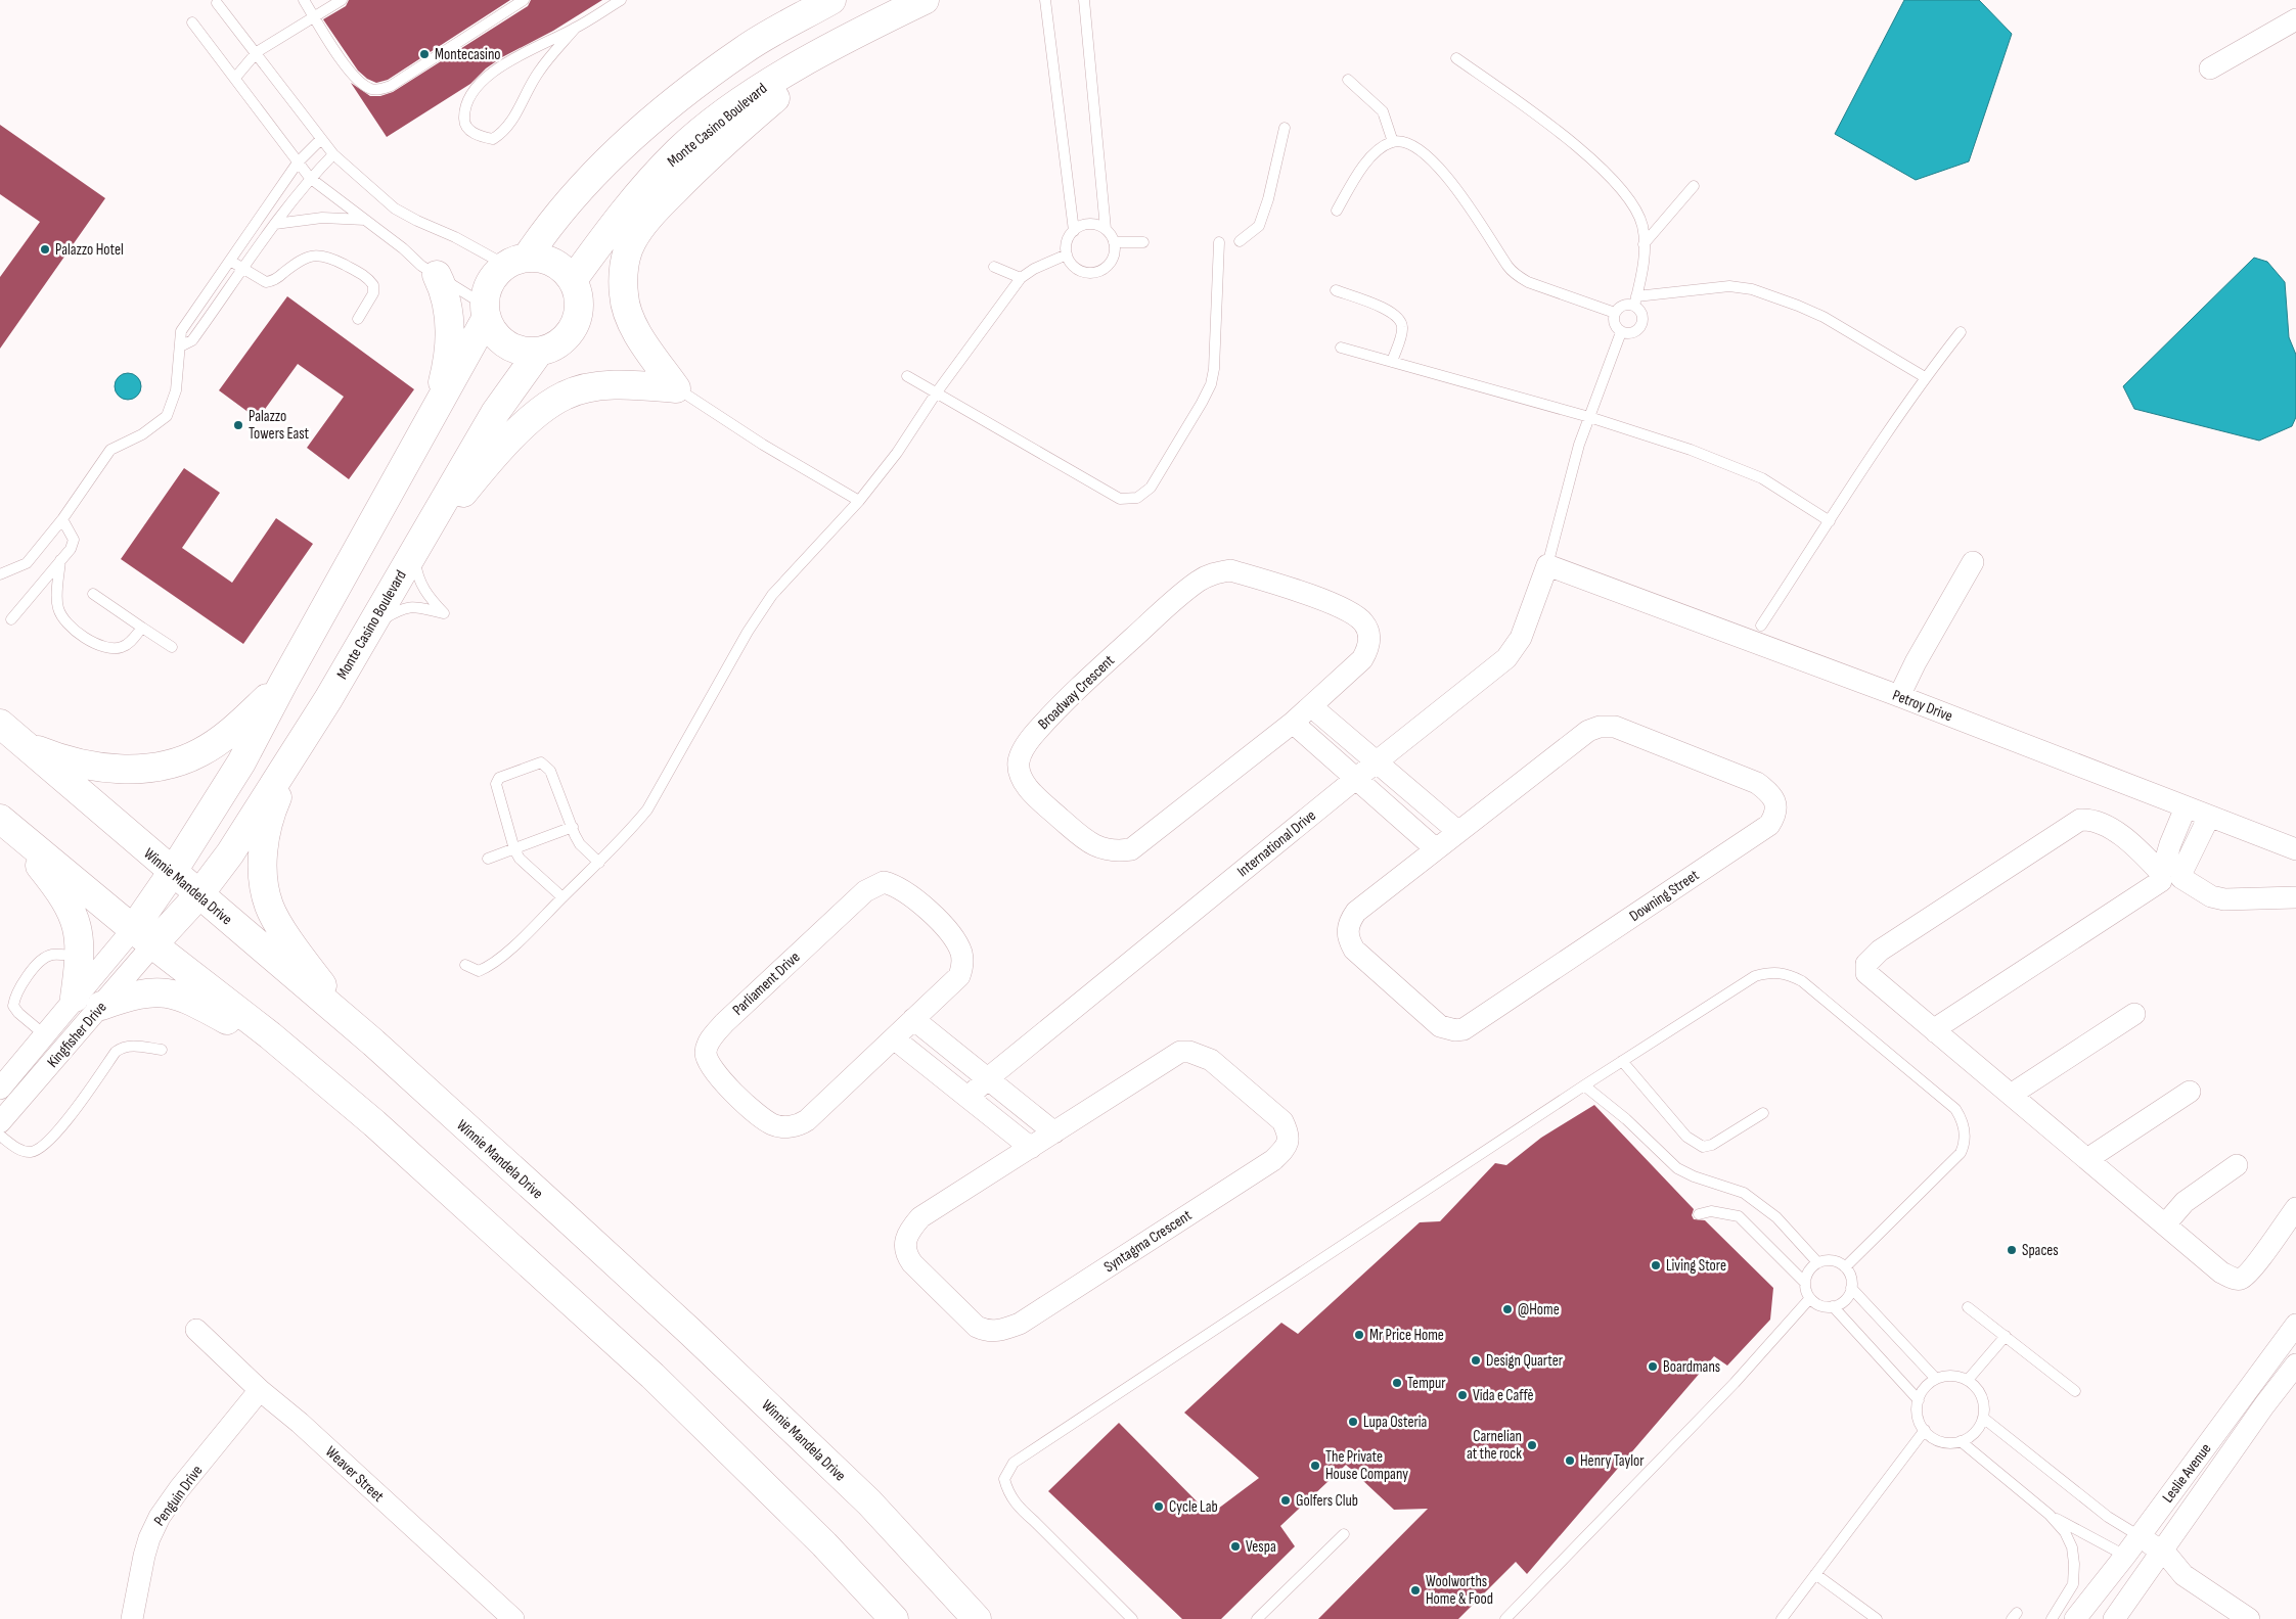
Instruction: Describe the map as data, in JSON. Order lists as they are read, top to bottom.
{
  "streets": {
    "main road": ["Monte Casino Boulevard", "Winnie Mandela Drive"],
    "street": [
      "Broadway Crescent",
      "Petroy Drive",
      "International Drive",
      "Downing Street",
      "Parliament Drive",
      "Kingfisher Drive",
      "Syntagma Crescent",
      "Leslie Avenue",
      "Weaver Street",
      "Penguin Drive"
    ]
  },
  "crossings": [
    ["Monte Casino Boulevard", "Winnie Mandela Drive"],
    ["Monte Casino Boulevard", "Kingfisher Drive"],
    ["Petroy Drive", "International Drive"],
    ["Weaver Street", "Penguin Drive"]
  ],
  "places": [
    "Montecasino",
    "Palazzo Hotel",
    "Palazzo Towers East",
    "Spaces",
    "Living Store",
    "@Home",
    "Mr Price Home",
    "Design Quarter",
    "Boardmans",
    "Tempur",
    "Vida e Caffè",
    "Lupa Osteria",
    "Carnelian at the rock",
    "Henry Taylor",
    "The Private House Company",
    "Golfers Club",
    "Cycle Lab",
    "Vespa",
    "Woolworths Home & Food"
  ]
}
